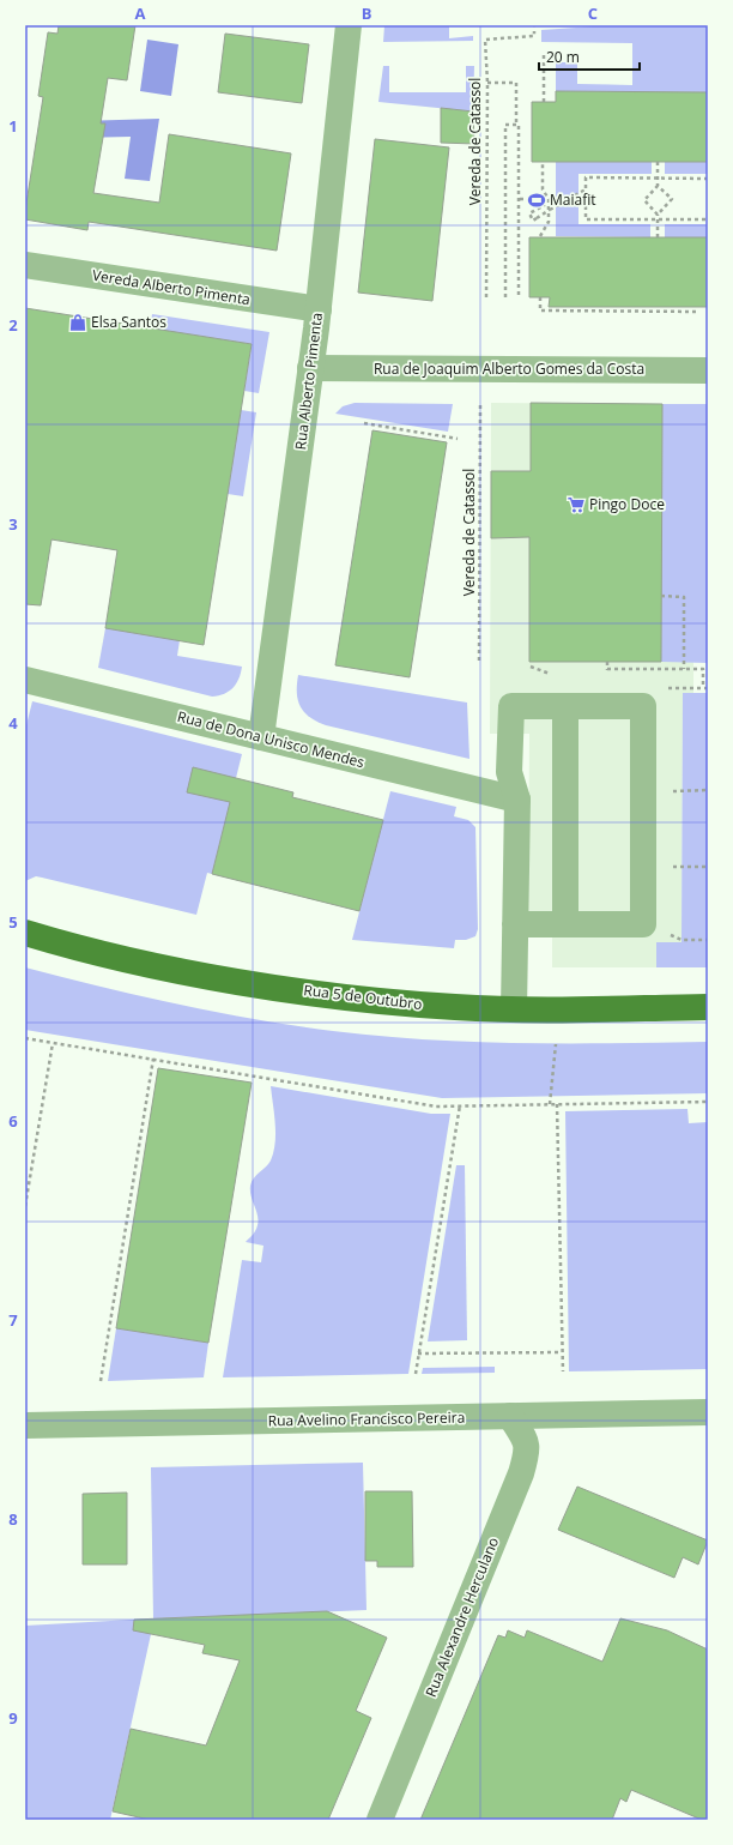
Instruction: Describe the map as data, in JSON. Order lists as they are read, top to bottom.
{
  "streets": {
    "main road": ["Rua 5 de Outubro"],
    "street": [
      "Vereda Alberto Pimenta",
      "Rua de Joaquim Alberto Gomes da Costa",
      "Rua Alberto Pimenta",
      "Rua de Dona Unisco Mendes",
      "Rua Avelino Francisco Pereira",
      "Rua Alexandre Herculano"
    ],
    "path": ["Vereda de Catassol"]
  },
  "crossings": [
    ["Vereda Alberto Pimenta", "Rua Alberto Pimenta"],
    ["Rua de Joaquim Alberto Gomes da Costa", "Rua Alberto Pimenta"],
    ["Rua Alberto Pimenta", "Rua de Dona Unisco Mendes"],
    ["Rua Avelino Francisco Pereira", "Rua Alexandre Herculano"]
  ],
  "places": {
    "sports": ["Maiafit"],
    "shop": ["Elsa Santos"],
    "supermarket": ["Pingo Doce"]
  },
  "scale_bar": "20 m",
  "grid": {
    "columns": ["A", "B", "C"],
    "rows": [
      "1",
      "2",
      "3",
      "4",
      "5",
      "6",
      "7",
      "8",
      "9"
    ]
  }
}
